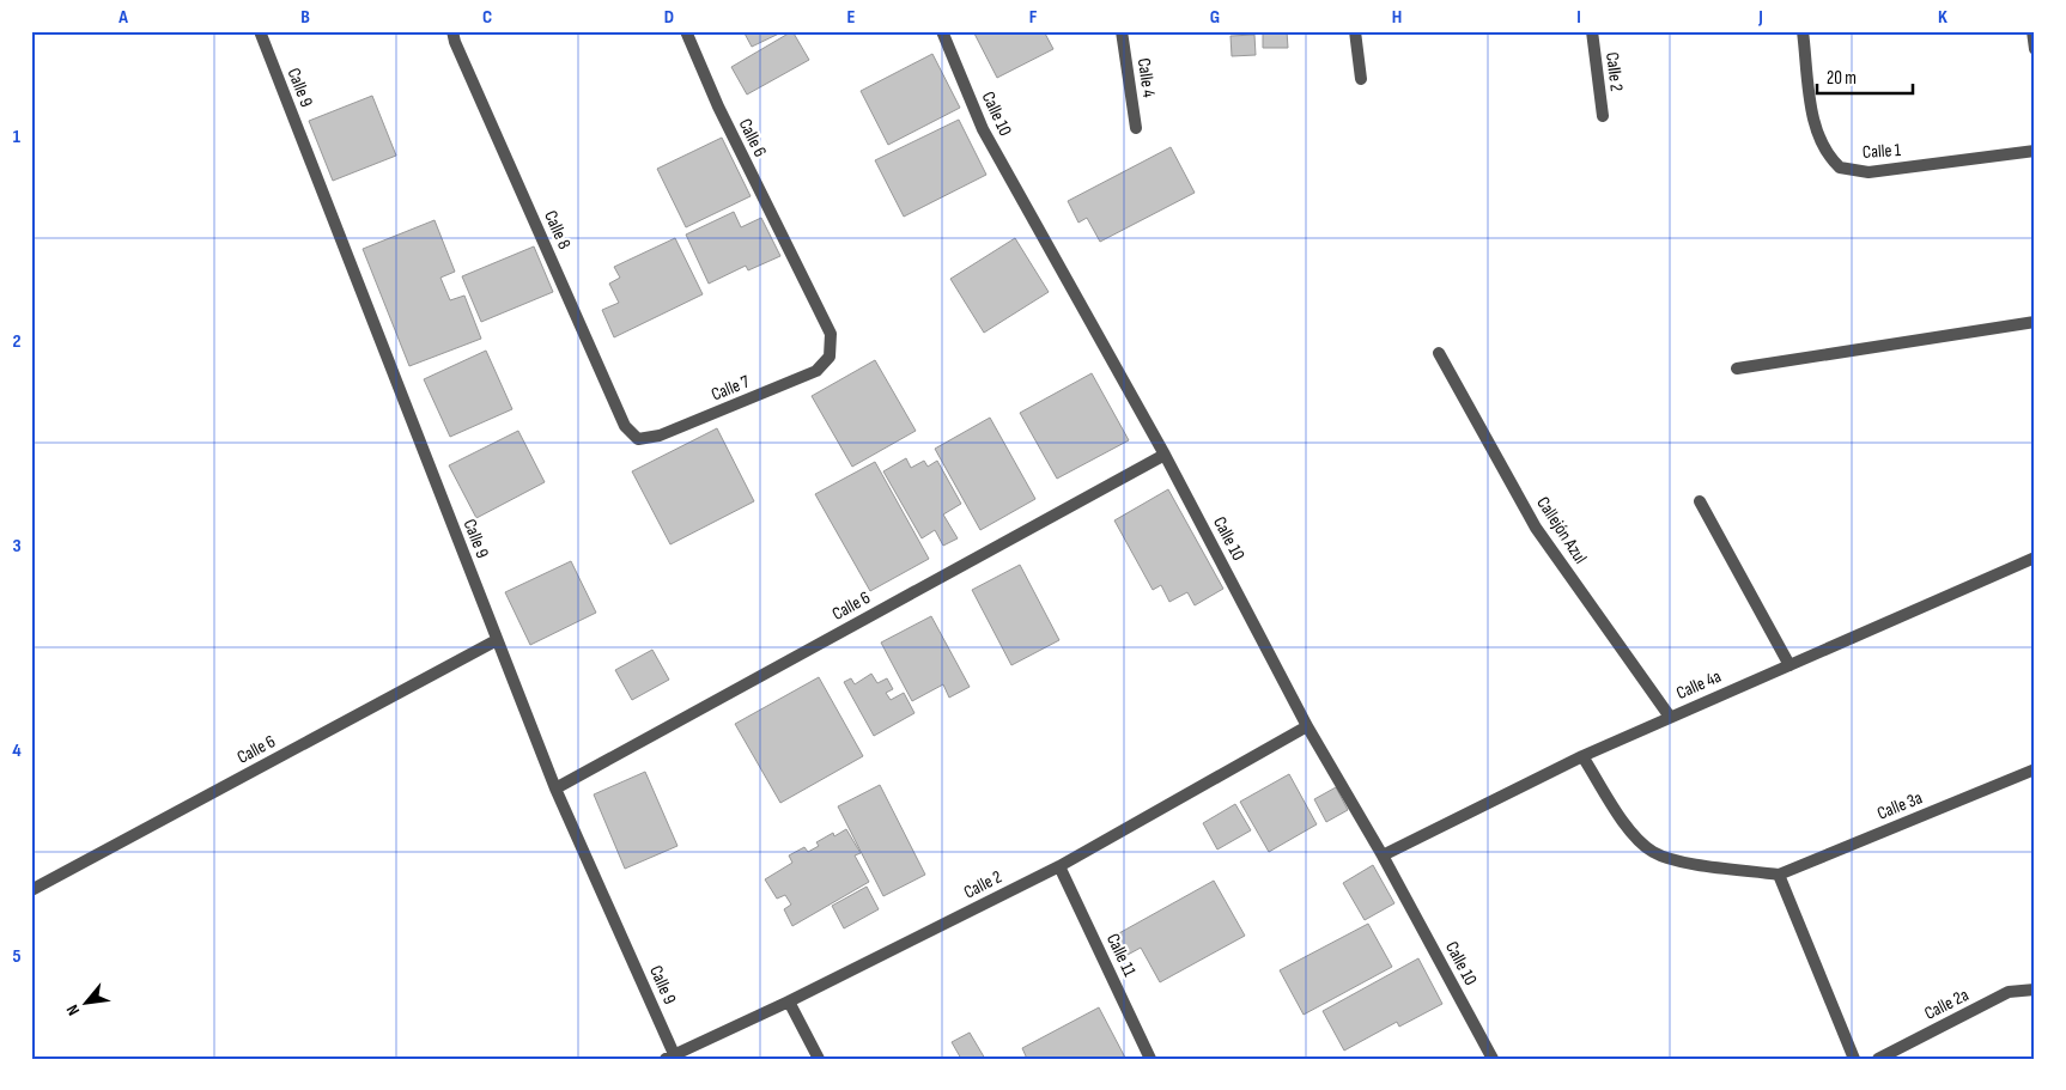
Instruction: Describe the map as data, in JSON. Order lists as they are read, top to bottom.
{
  "streets": {
    "street": [
      "Calle 2",
      "Calle 4",
      "Calle 9",
      "Calle 10",
      "Calle 6",
      "Calle 1",
      "Calle 8",
      "Calle 7",
      "Callejón Azul",
      "Calle 4a",
      "Calle 3a",
      "Calle 11",
      "Calle 2a"
    ]
  },
  "crossings": [
    ["Calle 2", "Calle 9"],
    ["Calle 2", "Calle 10"],
    ["Calle 2", "Calle 11"],
    ["Calle 9", "Calle 6"],
    ["Calle 10", "Calle 6"],
    ["Calle 10", "Calle 4a"],
    ["Calle 6", "Calle 7"],
    ["Calle 8", "Calle 7"],
    ["Callejón Azul", "Calle 4a"]
  ],
  "scale_bar": "20 m",
  "north": "bottom left",
  "grid": {
    "columns": [
      "A",
      "B",
      "C",
      "D",
      "E",
      "F",
      "G",
      "H",
      "I",
      "J",
      "K"
    ],
    "rows": [
      "1",
      "2",
      "3",
      "4",
      "5"
    ]
  }
}
